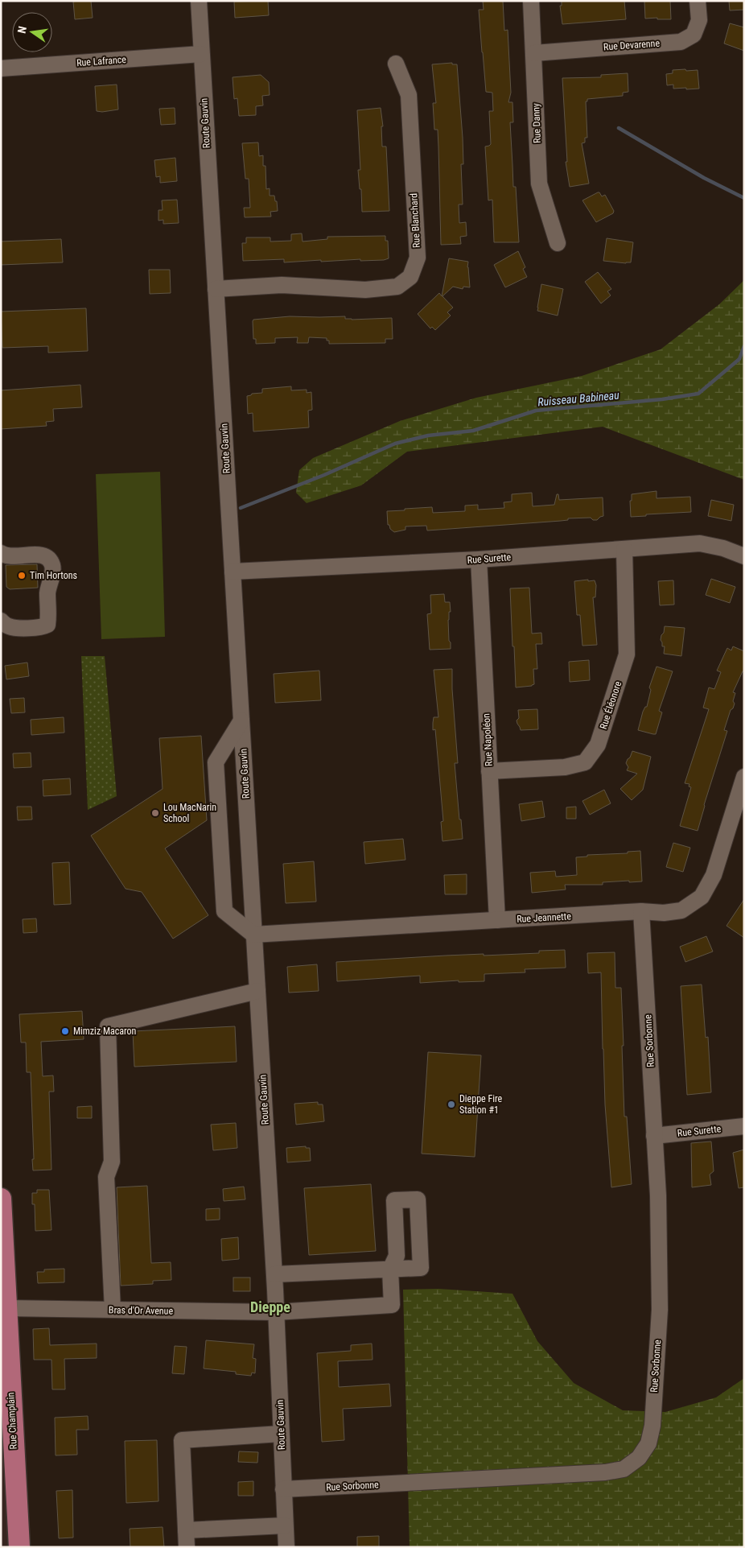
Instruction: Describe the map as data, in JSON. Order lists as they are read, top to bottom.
{
  "streets": {
    "main road": ["Rue Champlain"],
    "street": [
      "Rue Devarenne",
      "Rue Lafrance",
      "Route Gauvin",
      "Rue Danny",
      "Rue Blanchard",
      "Rue Surette",
      "Rue Éléonore",
      "Rue Napoléon",
      "Rue Jeannette",
      "Rue Sorbonne",
      "Bras d'Or Avenue"
    ]
  },
  "crossings": [
    ["Rue Devarenne", "Rue Danny"],
    ["Rue Lafrance", "Route Gauvin"],
    ["Route Gauvin", "Rue Blanchard"],
    ["Route Gauvin", "Rue Surette"],
    ["Route Gauvin", "Rue Jeannette"],
    ["Route Gauvin", "Rue Sorbonne"],
    ["Route Gauvin", "Bras d'Or Avenue"],
    ["Rue Surette", "Rue Éléonore"],
    ["Rue Surette", "Rue Napoléon"],
    ["Rue Surette", "Rue Sorbonne"],
    ["Rue Éléonore", "Rue Napoléon"],
    ["Rue Napoléon", "Rue Jeannette"],
    ["Rue Jeannette", "Rue Sorbonne"],
    ["Bras d'Or Avenue", "Rue Champlain"]
  ],
  "districts": ["Dieppe"],
  "water": ["Ruisseau Babineau"],
  "places": [
    "Tim Hortons",
    "Lou MacNarin School",
    "Mimziz Macaron",
    "Dieppe Fire Station #1"
  ],
  "north": "left"
}
